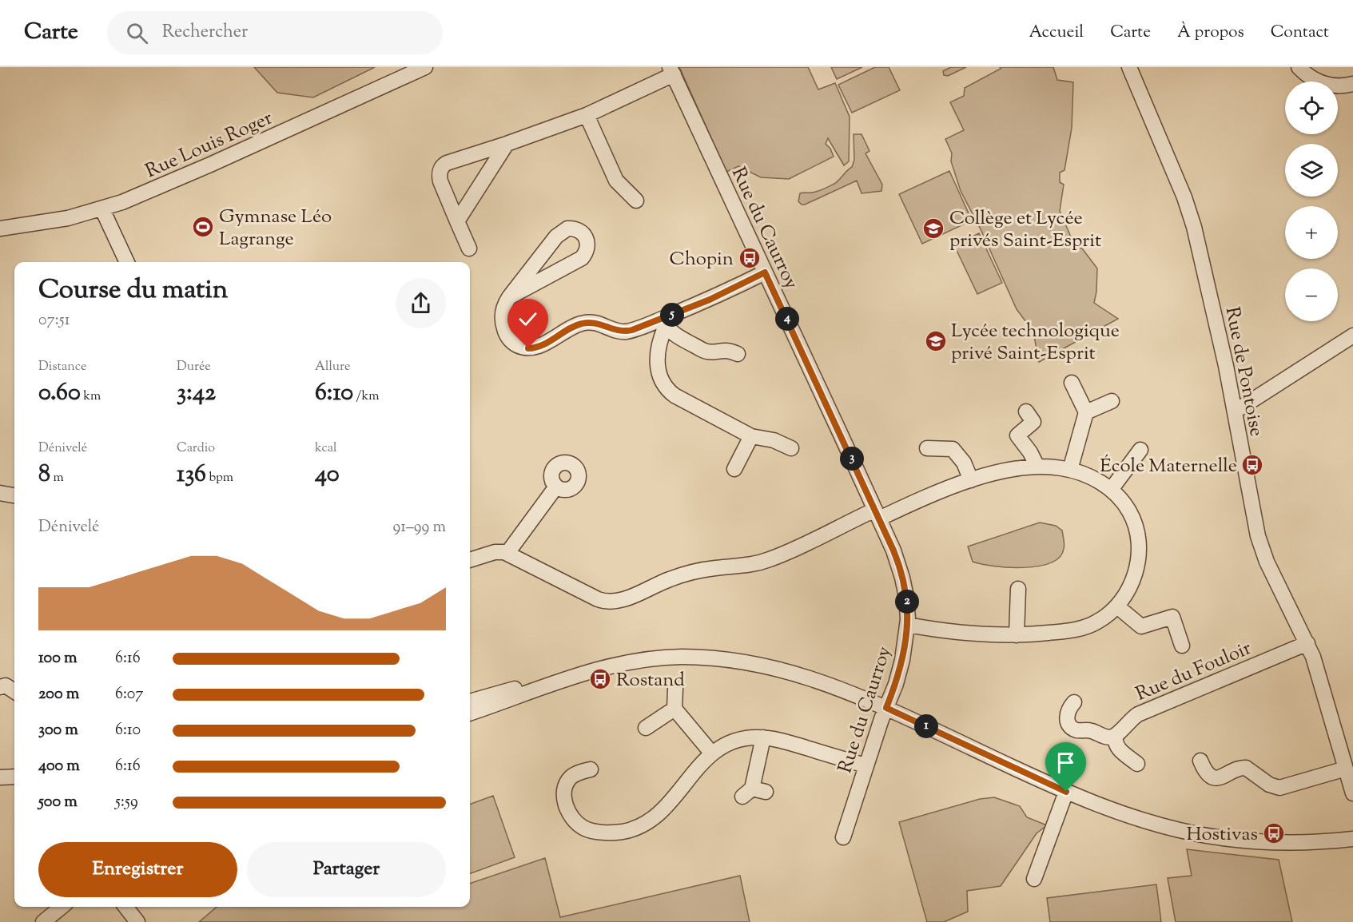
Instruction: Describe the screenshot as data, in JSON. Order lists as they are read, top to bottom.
{
  "streets": {
    "street": [
      "Rue Louis Roger",
      "Rue du Caurroy",
      "Rue de Pontoise",
      "Rue du Fouloir"
    ]
  },
  "crossings": [
    ["Rue de Pontoise", "Rue du Fouloir"]
  ],
  "places": {
    "sports": ["Gymnase Léo Lagrange"],
    "school or university": ["Collège et Lycée privés Saint-Esprit", "Lycée technologique privé Saint-Esprit"],
    "bus stop": [
      "Chopin",
      "École Maternelle",
      "Rostand",
      "Hostivas"
    ]
  },
  "page": {
    "header": "Carte",
    "search": "Rechercher",
    "nav": [
      "Accueil",
      "Carte",
      "À propos",
      "Contact"
    ],
    "map_buttons": ["+", "−"],
    "heading": ["Course du matin", "07:51"],
    "pins": [
      "5",
      "4",
      "3",
      "2",
      "1"
    ],
    "stats": [
      ["Distance", "0.60 km"],
      ["Durée", "3:42"],
      ["Allure", "6:10 /km"],
      ["Dénivelé", "8 m"],
      ["Cardio", "136 bpm"],
      ["kcal", "40"]
    ],
    "chart": ["Dénivelé", "91–99 m"],
    "list": [
      {
        "name": "100 m",
        "note": "6:16"
      },
      {
        "name": "200 m",
        "note": "6:07"
      },
      {
        "name": "300 m",
        "note": "6:10"
      },
      {
        "name": "400 m",
        "note": "6:16"
      },
      {
        "name": "500 m",
        "note": "5:59"
      }
    ],
    "buttons": ["Enregistrer", "Partager"]
  }
}
